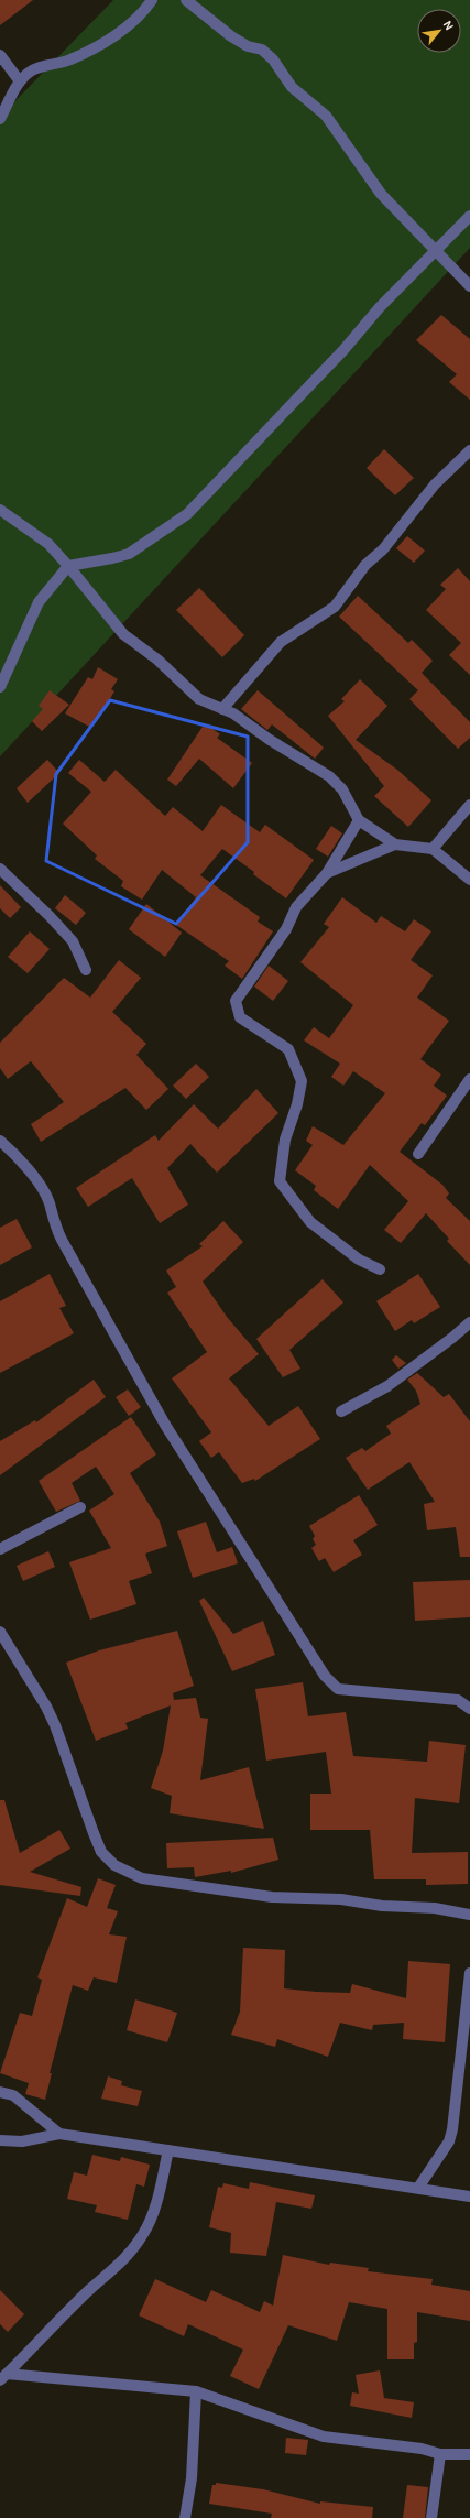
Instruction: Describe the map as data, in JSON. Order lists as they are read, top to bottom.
{
  "north": "top right"
}
